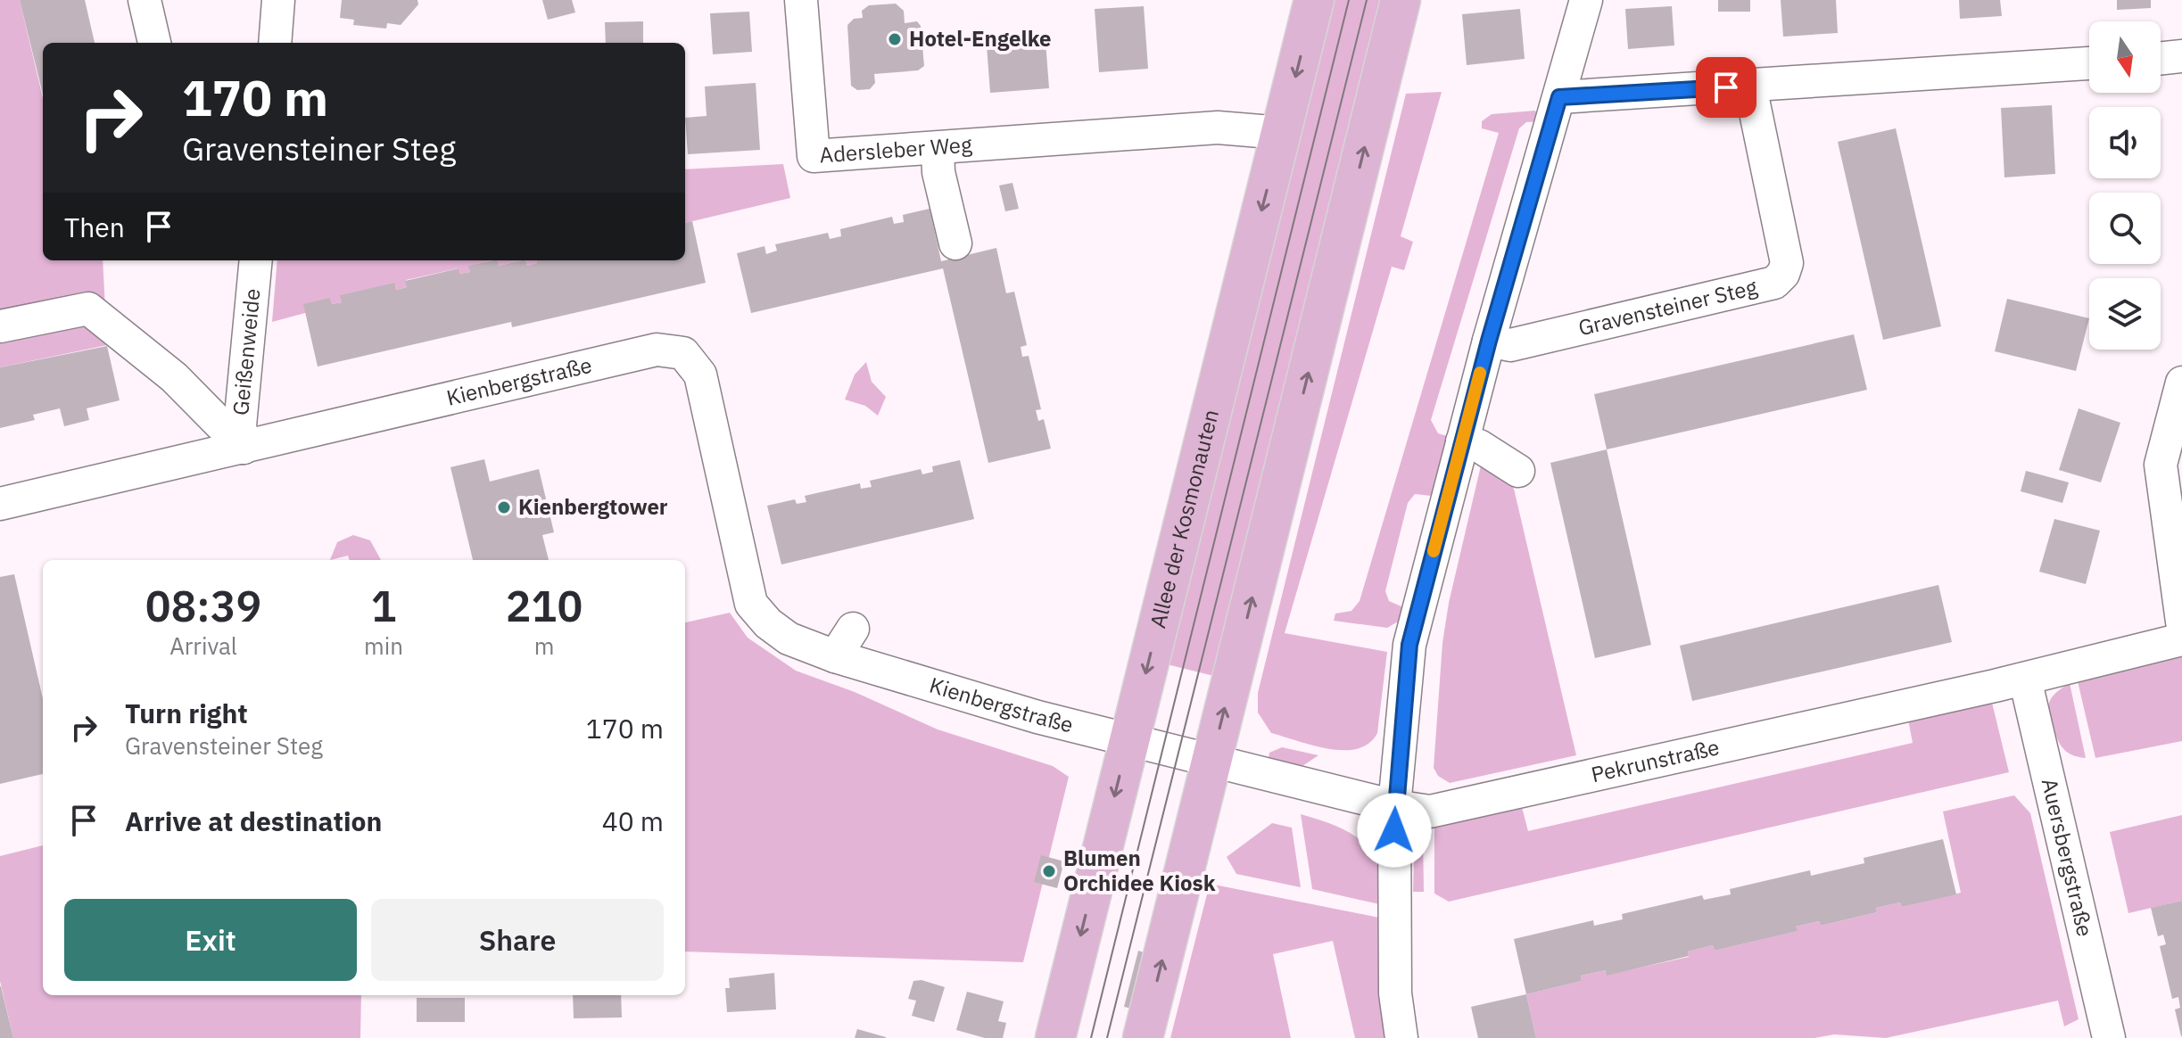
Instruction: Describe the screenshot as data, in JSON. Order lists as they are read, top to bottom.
{
  "streets": {
    "main road": ["Allee der Kosmonauten"],
    "street": [
      "Adersleber Weg",
      "Gravensteiner Steg",
      "Geißenweide",
      "Kienbergstraße",
      "Pekrunstraße",
      "Auersbergstraße"
    ]
  },
  "crossings": [
    ["Adersleber Weg", "Allee der Kosmonauten"],
    ["Geißenweide", "Kienbergstraße"],
    ["Kienbergstraße", "Allee der Kosmonauten"],
    ["Kienbergstraße", "Pekrunstraße"],
    ["Allee der Kosmonauten", "Pekrunstraße"],
    ["Pekrunstraße", "Auersbergstraße"]
  ],
  "places": ["Hotel-Engelke", "Kienbergtower", "Blumen Orchidee Kiosk"],
  "north": "bottom",
  "page": {
    "turn": ["170 m", "Gravensteiner Steg"],
    "then": "Then",
    "eta": [
      "08:39",
      "Arrival",
      "1",
      "min",
      "210",
      "m"
    ],
    "list": [
      {
        "name": "Turn right",
        "note": "Gravensteiner Steg",
        "value": "170 m"
      },
      {
        "name": "Arrive at destination",
        "value": "40 m"
      }
    ],
    "buttons": ["Exit", "Share"]
  }
}
